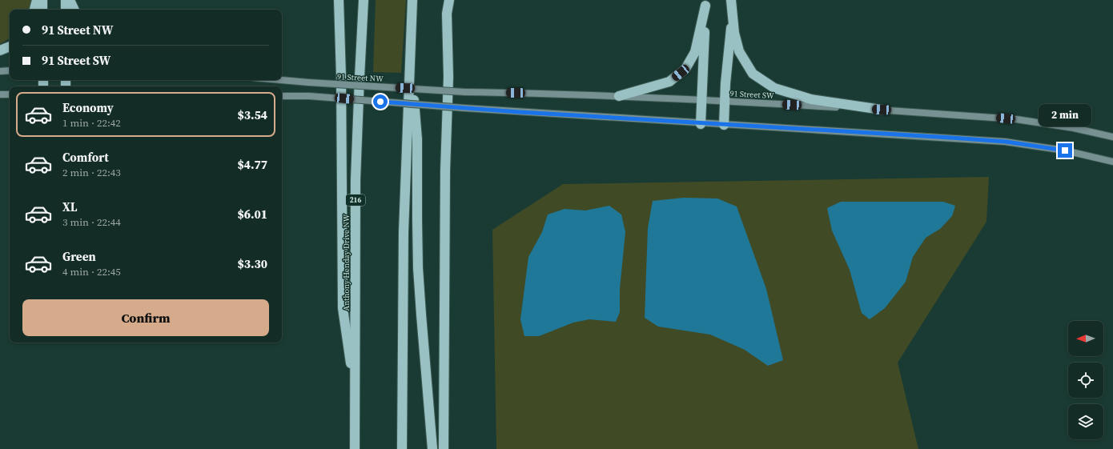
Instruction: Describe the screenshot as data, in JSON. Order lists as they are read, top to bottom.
{
  "streets": {
    "highway": ["216", "Anthony Henday Drive NW"],
    "main road": ["91 Street NW", "91 Street SW"]
  },
  "crossings": [
    ["91 Street NW", "91 Street SW"]
  ],
  "north": "left",
  "page": {
    "banner": ["91 Street NW", "91 Street SW"],
    "list": [
      {
        "name": "Economy",
        "note": "1 min · 22:42",
        "value": "$3.54"
      },
      {
        "name": "Comfort",
        "note": "2 min · 22:43",
        "value": "$4.77"
      },
      {
        "name": "XL",
        "note": "3 min · 22:44",
        "value": "$6.01"
      },
      {
        "name": "Green",
        "note": "4 min · 22:45",
        "value": "$3.30"
      }
    ],
    "bubble": "2 min",
    "buttons": "Confirm"
  }
}
